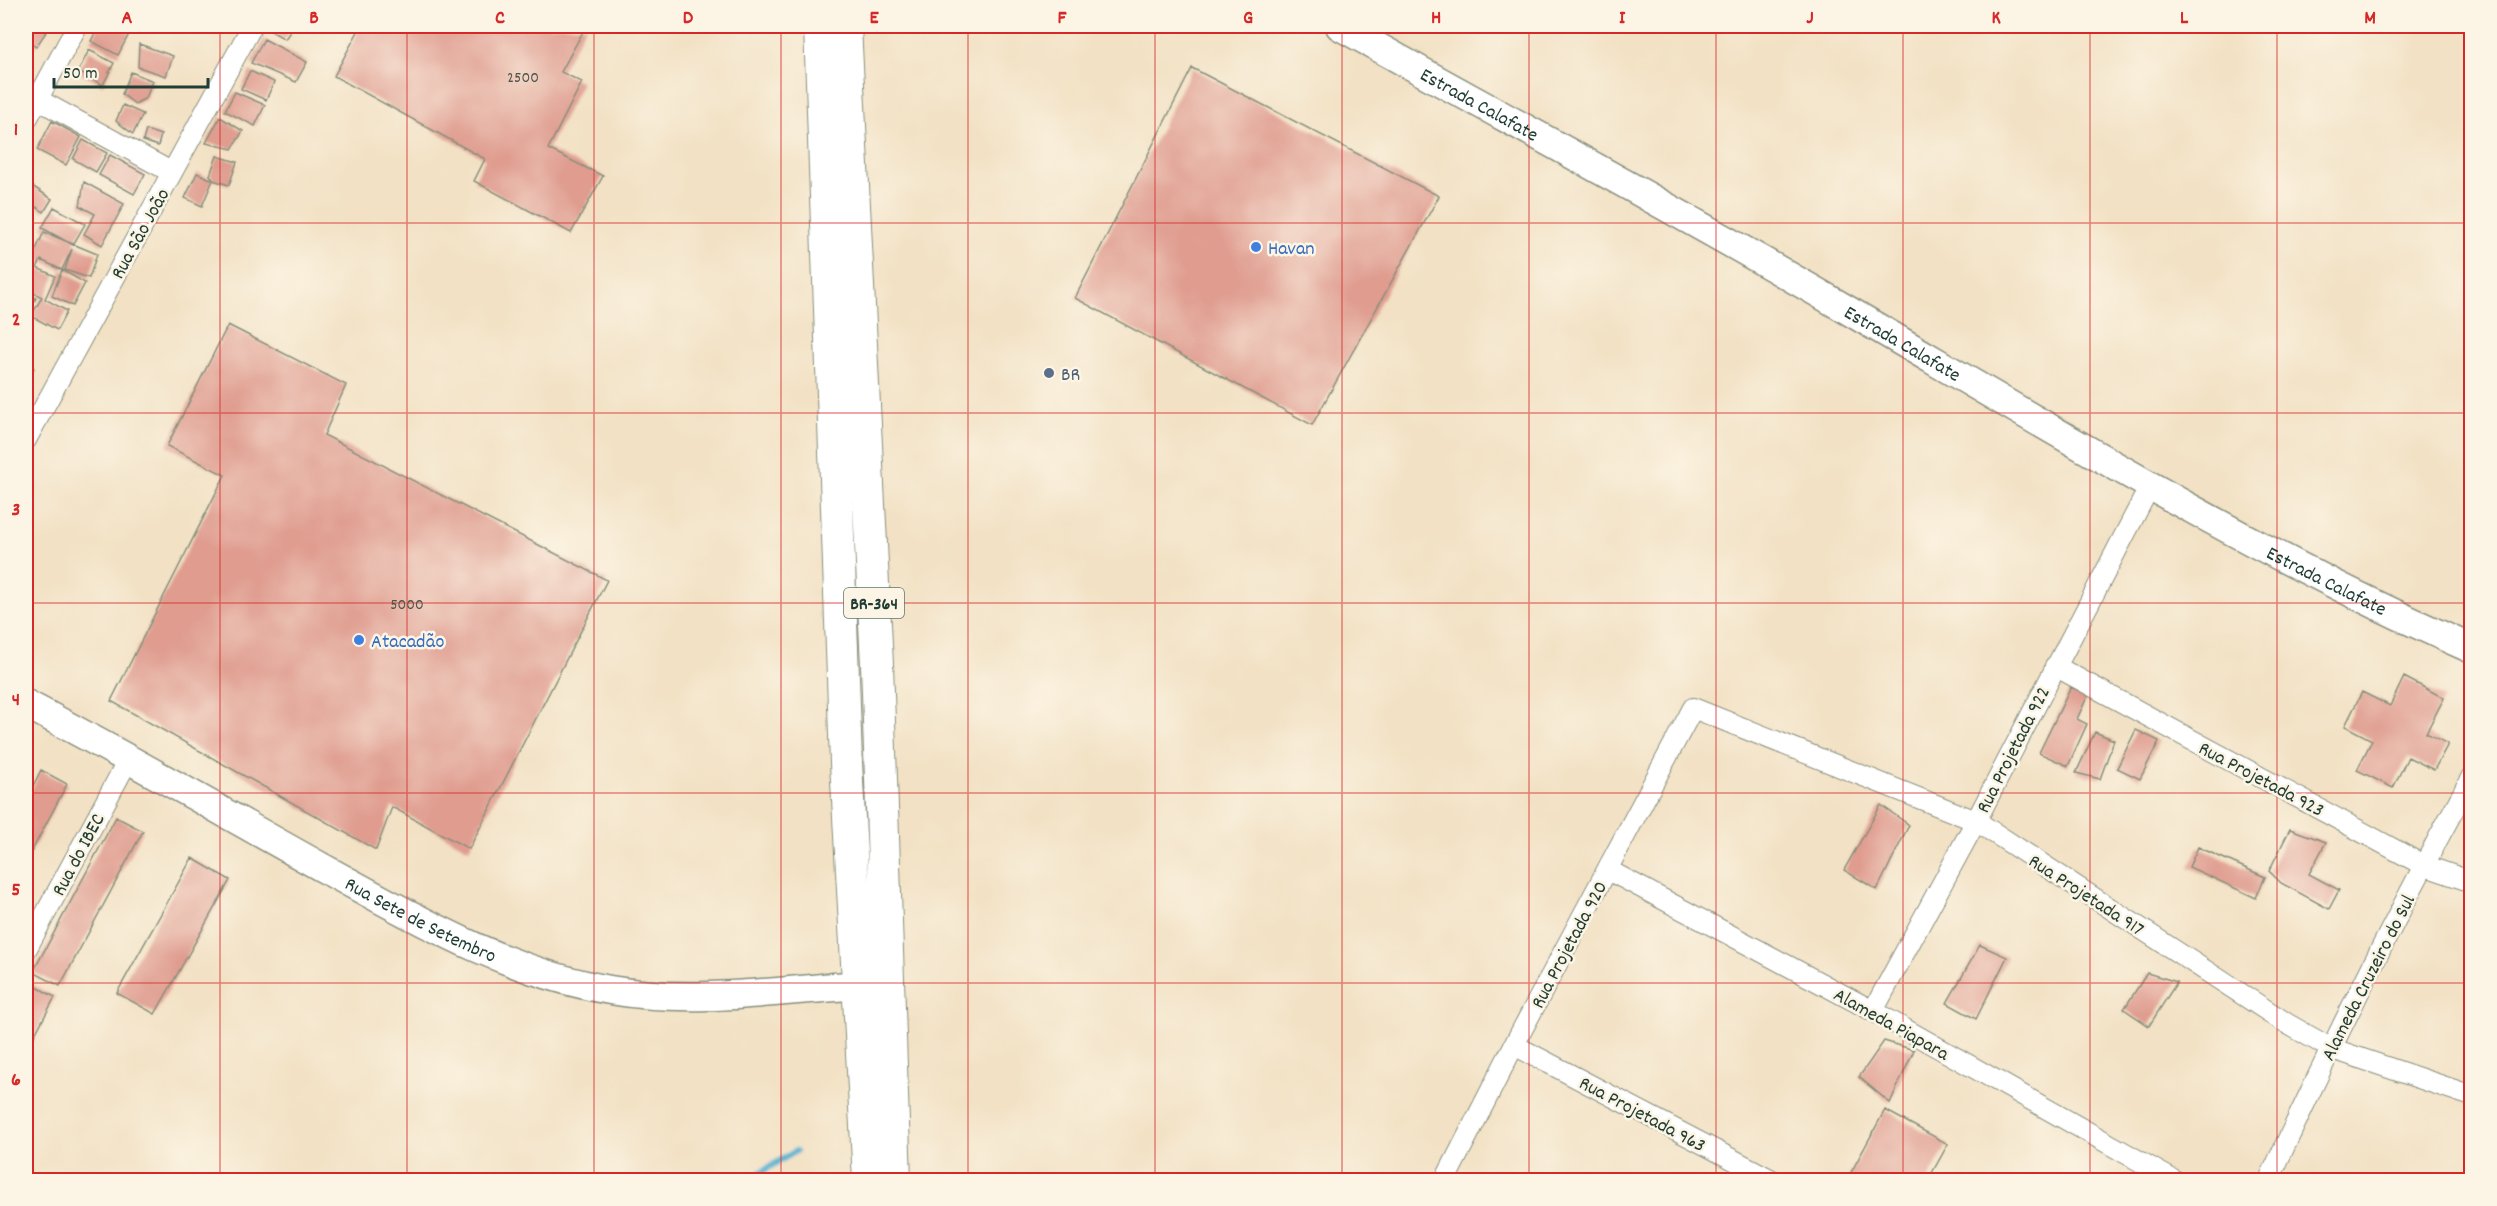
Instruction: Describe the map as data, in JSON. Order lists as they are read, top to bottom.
{
  "streets": {
    "main road": ["BR-364"],
    "street": [
      "Estrada Calafate",
      "Rua São João",
      "Rua Projetada 922",
      "Rua Projetada 923",
      "Rua do IBEC",
      "Rua Projetada 917",
      "Rua Sete de Setembro",
      "Rua Projetada 920",
      "Alameda Cruzeiro do Sul",
      "Alameda Piapara",
      "Rua Projetada 963"
    ]
  },
  "crossings": [
    ["Estrada Calafate", "Rua Projetada 922"],
    ["BR-364", "Rua Sete de Setembro"],
    ["Rua Projetada 922", "Rua Projetada 923"],
    ["Rua Projetada 922", "Rua Projetada 917"],
    ["Rua Projetada 922", "Alameda Piapara"],
    ["Rua Projetada 923", "Alameda Cruzeiro do Sul"],
    ["Rua do IBEC", "Rua Sete de Setembro"],
    ["Rua Projetada 917", "Rua Projetada 920"],
    ["Rua Projetada 917", "Alameda Cruzeiro do Sul"],
    ["Rua Projetada 920", "Alameda Piapara"],
    ["Rua Projetada 920", "Rua Projetada 963"]
  ],
  "places": ["Havan", "BR", "Atacadão"],
  "house_numbers": ["2500", "5000"],
  "scale_bar": "50 m",
  "grid": {
    "columns": [
      "A",
      "B",
      "C",
      "D",
      "E",
      "F",
      "G",
      "H",
      "I",
      "J",
      "K",
      "L",
      "M"
    ],
    "rows": [
      "1",
      "2",
      "3",
      "4",
      "5",
      "6"
    ]
  }
}
